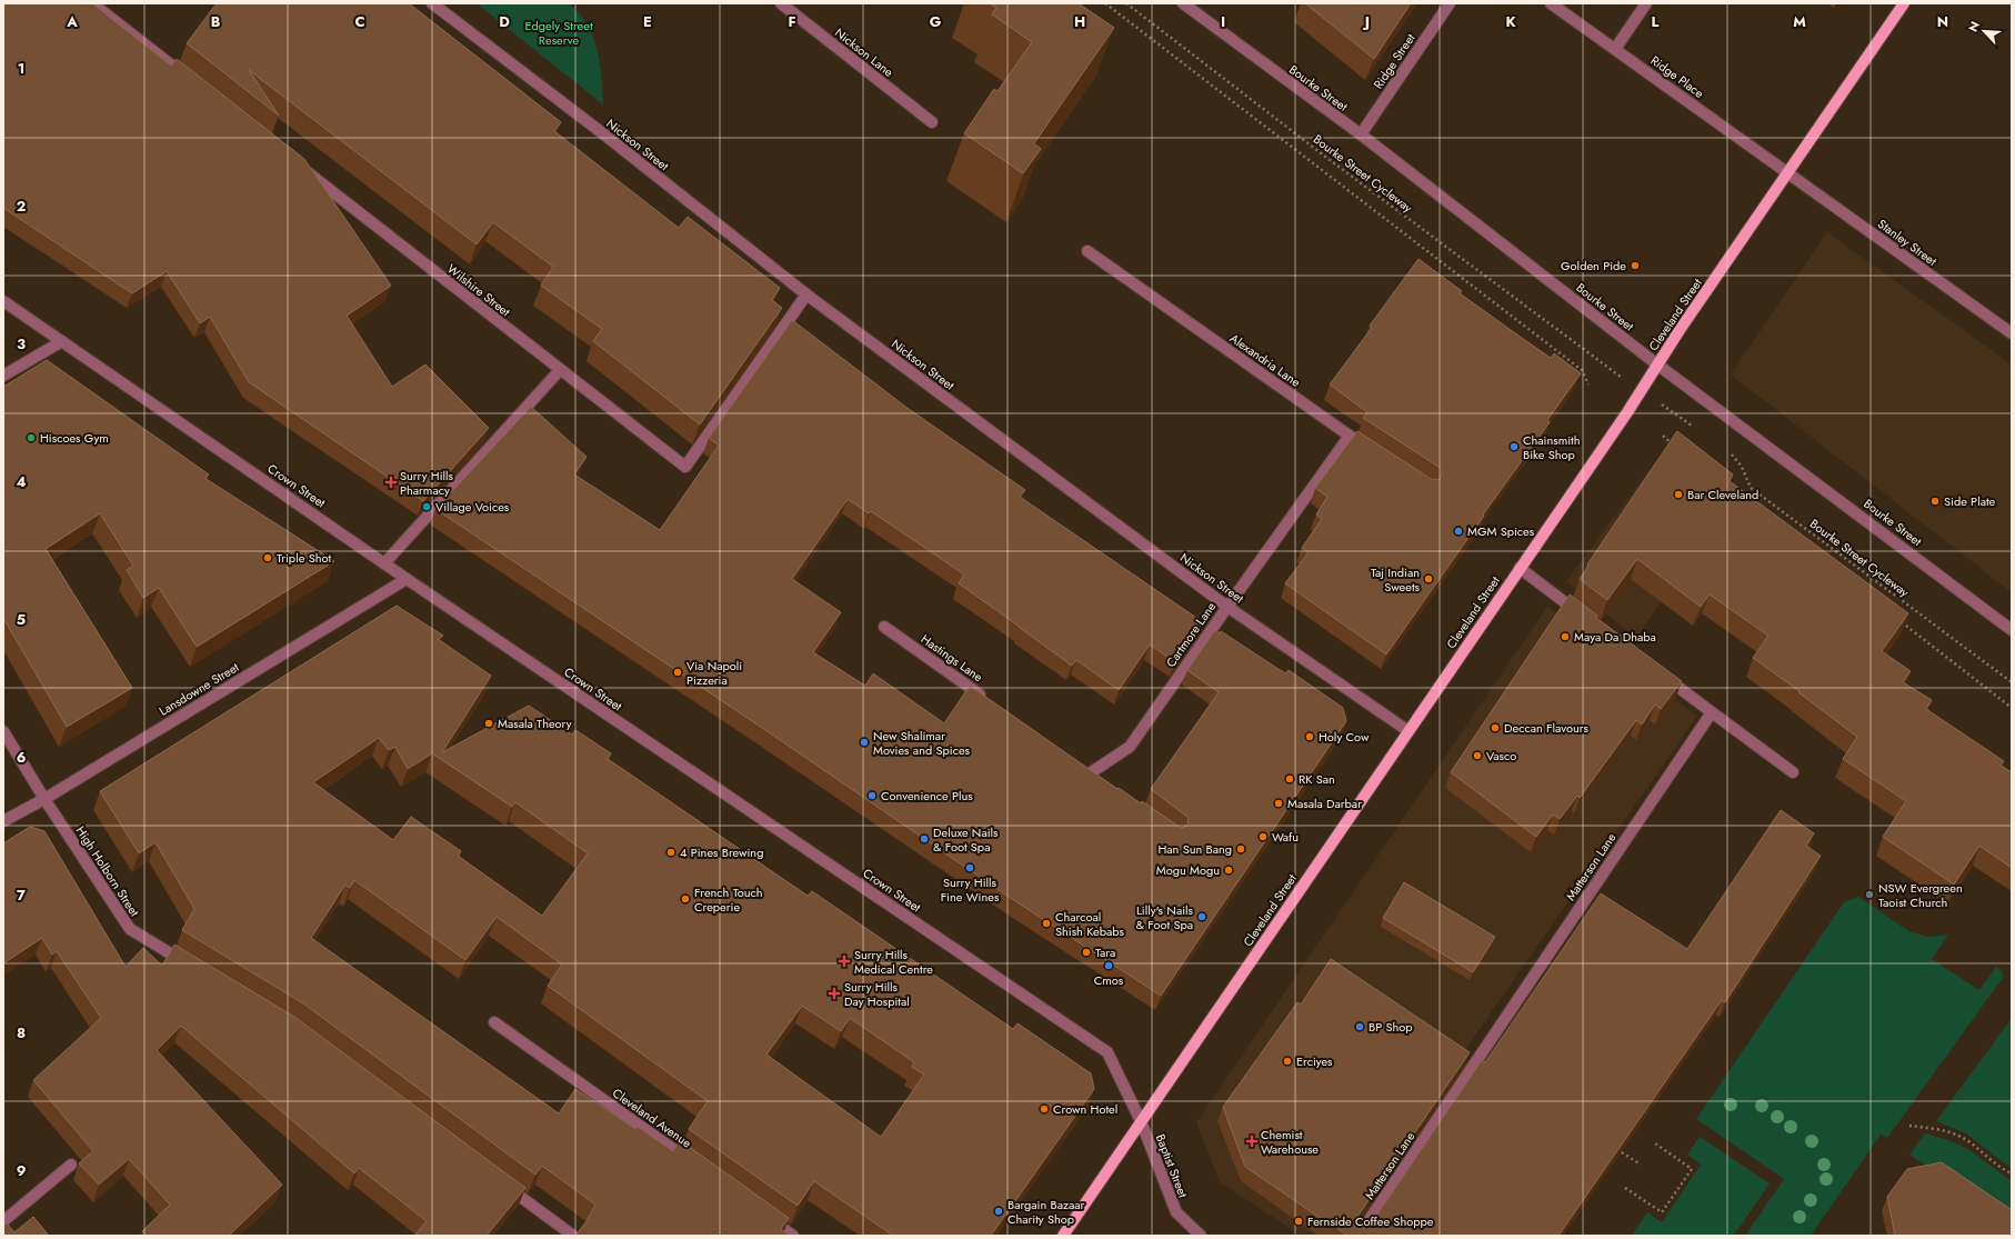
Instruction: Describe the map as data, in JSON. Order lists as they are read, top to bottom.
{
  "streets": {
    "main road": ["Cleveland Street"],
    "street": [
      "Nickson Lane",
      "Ridge Street",
      "Ridge Place",
      "Bourke Street",
      "Nickson Street",
      "Stanley Street",
      "Wilshire Street",
      "Alexandria Lane",
      "Crown Street",
      "Cartmore Lane",
      "Hastings Lane",
      "Lansdowne Street",
      "Matterson Lane",
      "High Holborn Street",
      "Cleveland Avenue",
      "Baptist Street"
    ],
    "path": ["Bourke Street Cycleway"]
  },
  "crossings": [
    ["Ridge Street", "Bourke Street"],
    ["Ridge Place", "Stanley Street"],
    ["Ridge Place", "Cleveland Street"],
    ["Bourke Street", "Cleveland Street"],
    ["Nickson Street", "Wilshire Street"],
    ["Nickson Street", "Cleveland Street"],
    ["Nickson Street", "Cartmore Lane"],
    ["Stanley Street", "Cleveland Street"],
    ["Cleveland Street", "Crown Street"],
    ["Cleveland Street", "Baptist Street"],
    ["Alexandria Lane", "Cartmore Lane"],
    ["Crown Street", "Lansdowne Street"],
    ["Crown Street", "Baptist Street"],
    ["Lansdowne Street", "High Holborn Street"]
  ],
  "parks": ["Edgely Street Reserve"],
  "places": {
    "other": [
      "Golden Pide",
      "Hiscoes Gym",
      "Chainsmith Bike Shop",
      "Bar Cleveland",
      "Side Plate",
      "Village Voices",
      "MGM Spices",
      "Triple Shot",
      "Taj Indian Sweets",
      "Maya Da Dhaba",
      "Via Napoli Pizzeria",
      "Masala Theory",
      "Deccan Flavours",
      "Holy Cow",
      "New Shalimar Movies and Spices",
      "Vasco",
      "RK San",
      "Convenience Plus",
      "Masala Darbar",
      "Wafu",
      "Deluxe Nails & Foot Spa",
      "Han Sun Bang",
      "4 Pines Brewing",
      "Surry Hills Fine Wines",
      "Mogu Mogu",
      "NSW Evergreen Taoist Church",
      "French Touch Creperie",
      "Lilly's Nails & Foot Spa",
      "Charcoal Shish Kebabs",
      "Tara",
      "Cmos",
      "BP Shop",
      "Erciyes",
      "Crown Hotel",
      "Bargain Bazaar Charity Shop",
      "Fernside Coffee Shoppe"
    ],
    "health": [
      "Surry Hills Pharmacy",
      "Surry Hills Medical Centre",
      "Surry Hills Day Hospital",
      "Chemist Warehouse"
    ]
  },
  "north": "top left",
  "grid": {
    "columns": [
      "A",
      "B",
      "C",
      "D",
      "E",
      "F",
      "G",
      "H",
      "I",
      "J",
      "K",
      "L",
      "M",
      "N"
    ],
    "rows": [
      "1",
      "2",
      "3",
      "4",
      "5",
      "6",
      "7",
      "8",
      "9"
    ]
  }
}
